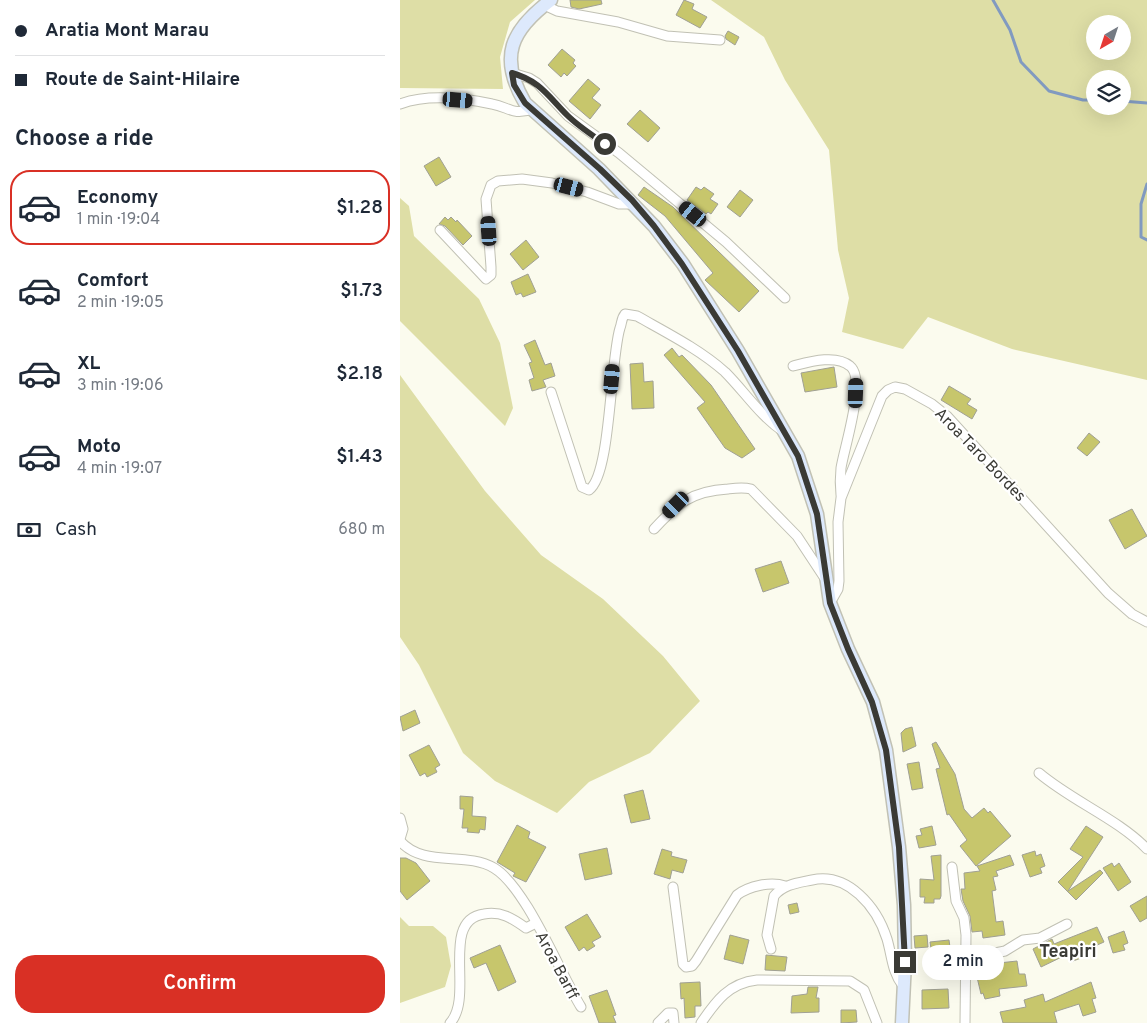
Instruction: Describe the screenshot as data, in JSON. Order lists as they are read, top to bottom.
{
  "streets": {
    "street": ["Aroa Taro Bordes", "Aroa Barff"]
  },
  "districts": ["Teapiri"],
  "north": "bottom left",
  "page": {
    "banner": ["Aratia Mont Marau", "Route de Saint-Hilaire"],
    "heading": "Choose a ride",
    "list": [
      {
        "name": "Economy",
        "note": "1 min · 19:04",
        "value": "$1.28"
      },
      {
        "name": "Comfort",
        "note": "2 min · 19:05",
        "value": "$1.73"
      },
      {
        "name": "XL",
        "note": "3 min · 19:06",
        "value": "$2.18"
      },
      {
        "name": "Moto",
        "note": "4 min · 19:07",
        "value": "$1.43"
      }
    ],
    "pay": ["Cash", "680 m"],
    "buttons": "Confirm",
    "bubble": "2 min"
  }
}
